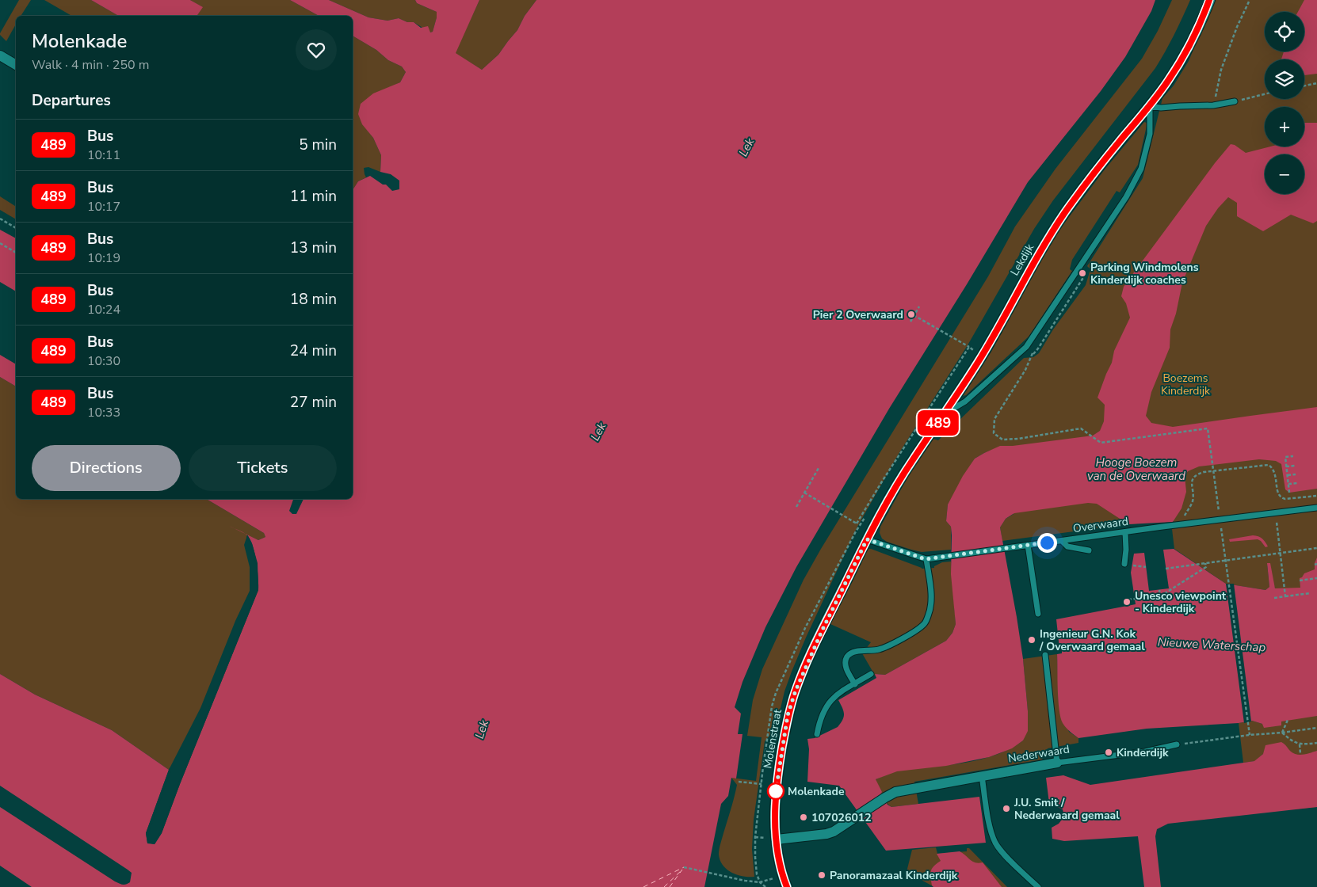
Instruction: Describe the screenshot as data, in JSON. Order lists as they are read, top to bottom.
{
  "streets": {
    "street": ["Lekdijk", "Molenstraat", "Nederwaard"],
    "lane": ["Overwaard"]
  },
  "crossings": [
    ["Lekdijk", "Overwaard"],
    ["Lekdijk", "Molenstraat"],
    ["Overwaard", "Molenstraat"],
    ["Molenstraat", "Nederwaard"]
  ],
  "water": ["Lek", "Hooge Boezem van de Overwaard", "Nieuwe Waterschap"],
  "parks": ["Boezems Kinderdijk"],
  "places": [
    "Parking Windmolens Kinderdijk coaches",
    "Pier 2 Overwaard",
    "Unesco viewpoint - Kinderdijk",
    "Ingenieur G.N. Kok / Overwaard gemaal",
    "Kinderdijk",
    "Molenkade",
    "J.U. Smit / Nederwaard gemaal",
    "107026012",
    "Panoramazaal Kinderdijk"
  ],
  "lines": ["bus line 489"],
  "page": {
    "on_map": "489",
    "map_buttons": ["+", "−"],
    "heading": [
      ["Molenkade", "Walk · 4 min · 250 m"],
      "Departures"
    ],
    "list": [
      {
        "mark": "489",
        "name": "Bus",
        "note": "10:11",
        "value": "5 min"
      },
      {
        "mark": "489",
        "name": "Bus",
        "note": "10:17",
        "value": "11 min"
      },
      {
        "mark": "489",
        "name": "Bus",
        "note": "10:19",
        "value": "13 min"
      },
      {
        "mark": "489",
        "name": "Bus",
        "note": "10:24",
        "value": "18 min"
      },
      {
        "mark": "489",
        "name": "Bus",
        "note": "10:30",
        "value": "24 min"
      },
      {
        "mark": "489",
        "name": "Bus",
        "note": "10:33",
        "value": "27 min"
      }
    ],
    "buttons": ["Directions", "Tickets"]
  }
}
